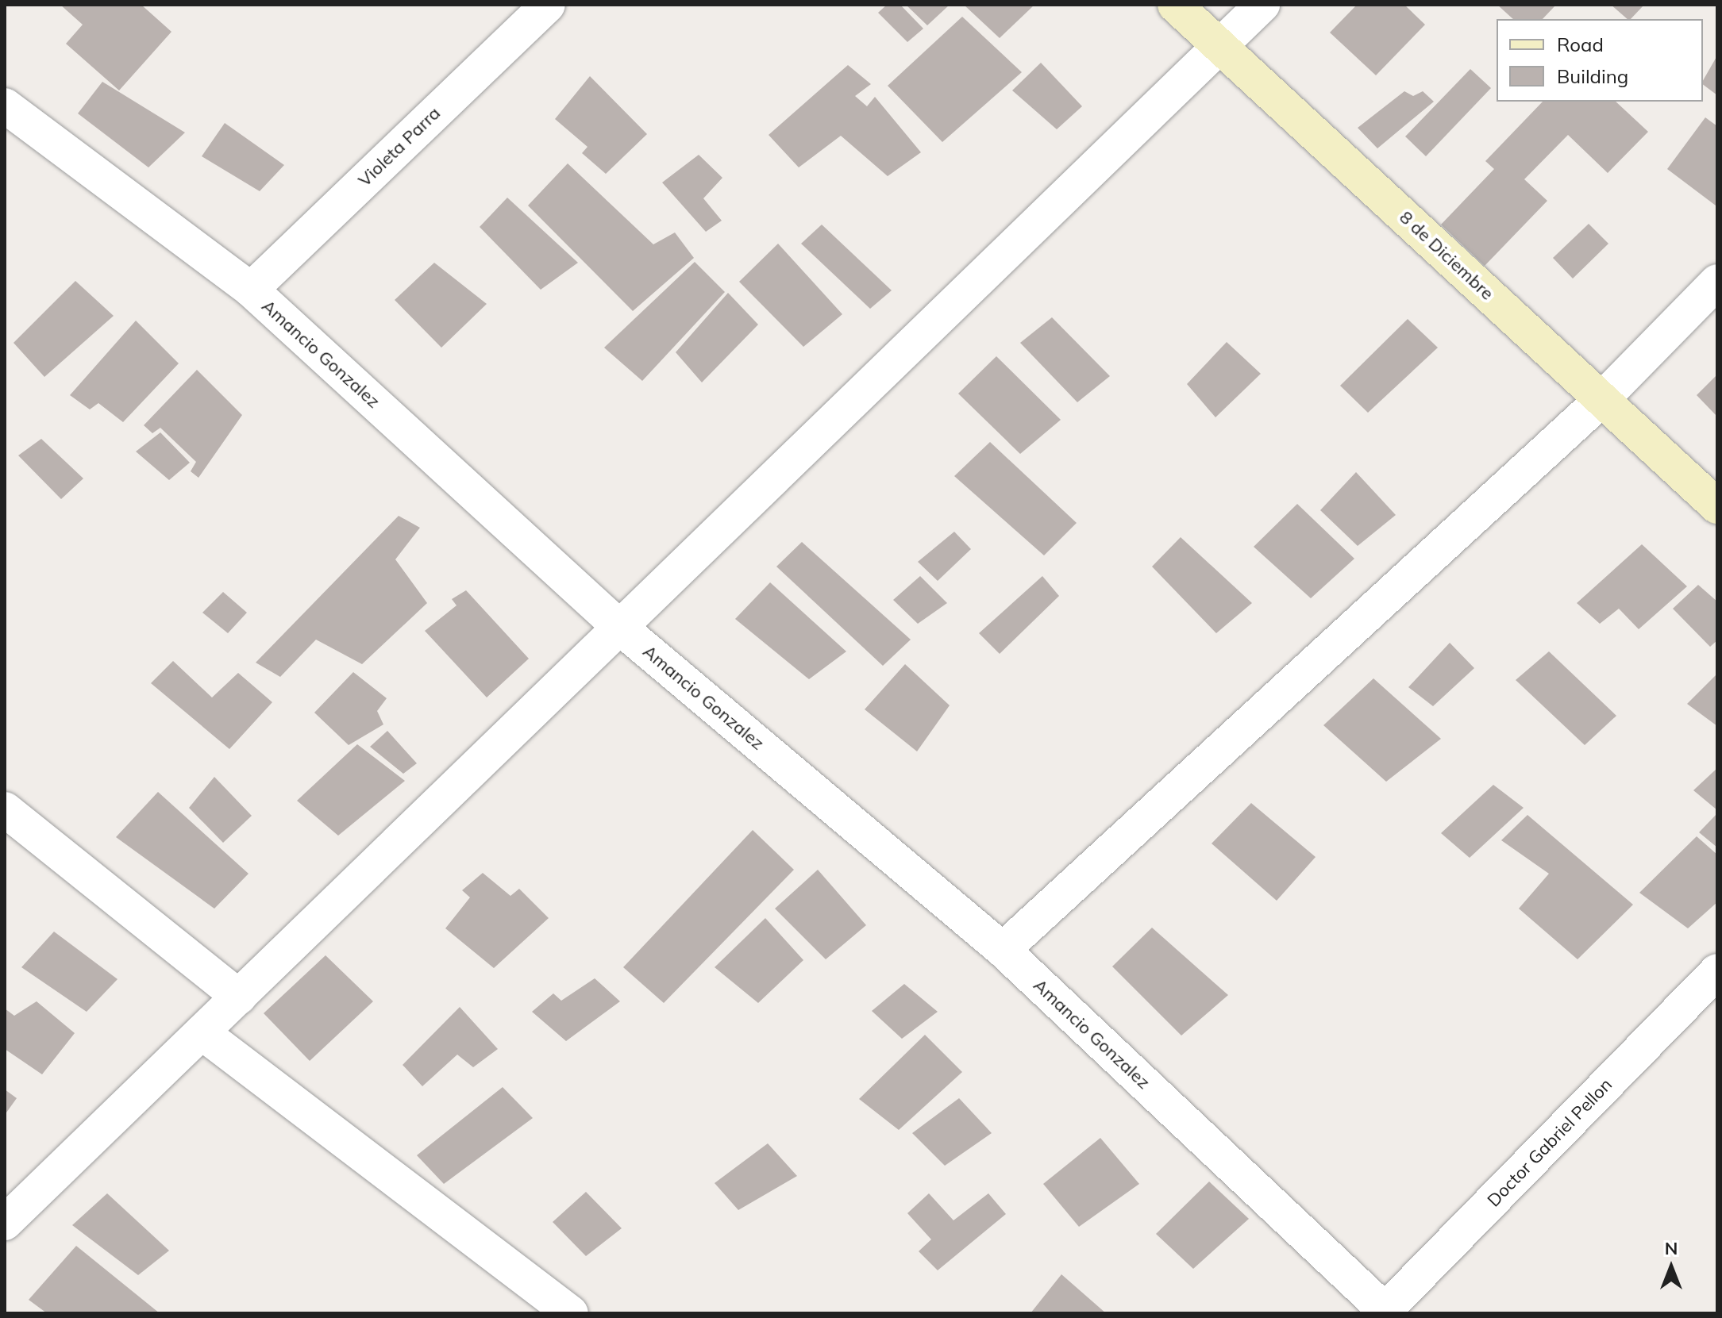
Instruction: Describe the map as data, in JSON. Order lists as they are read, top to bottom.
{
  "streets": {
    "main road": ["8 de Diciembre"],
    "street": ["Violeta Parra", "Amancio Gonzalez", "Doctor Gabriel Pellon"]
  },
  "crossings": [
    ["Violeta Parra", "Amancio Gonzalez"],
    ["Amancio Gonzalez", "Doctor Gabriel Pellon"]
  ],
  "legend": ["Road", "Building"],
  "north": "top"
}
